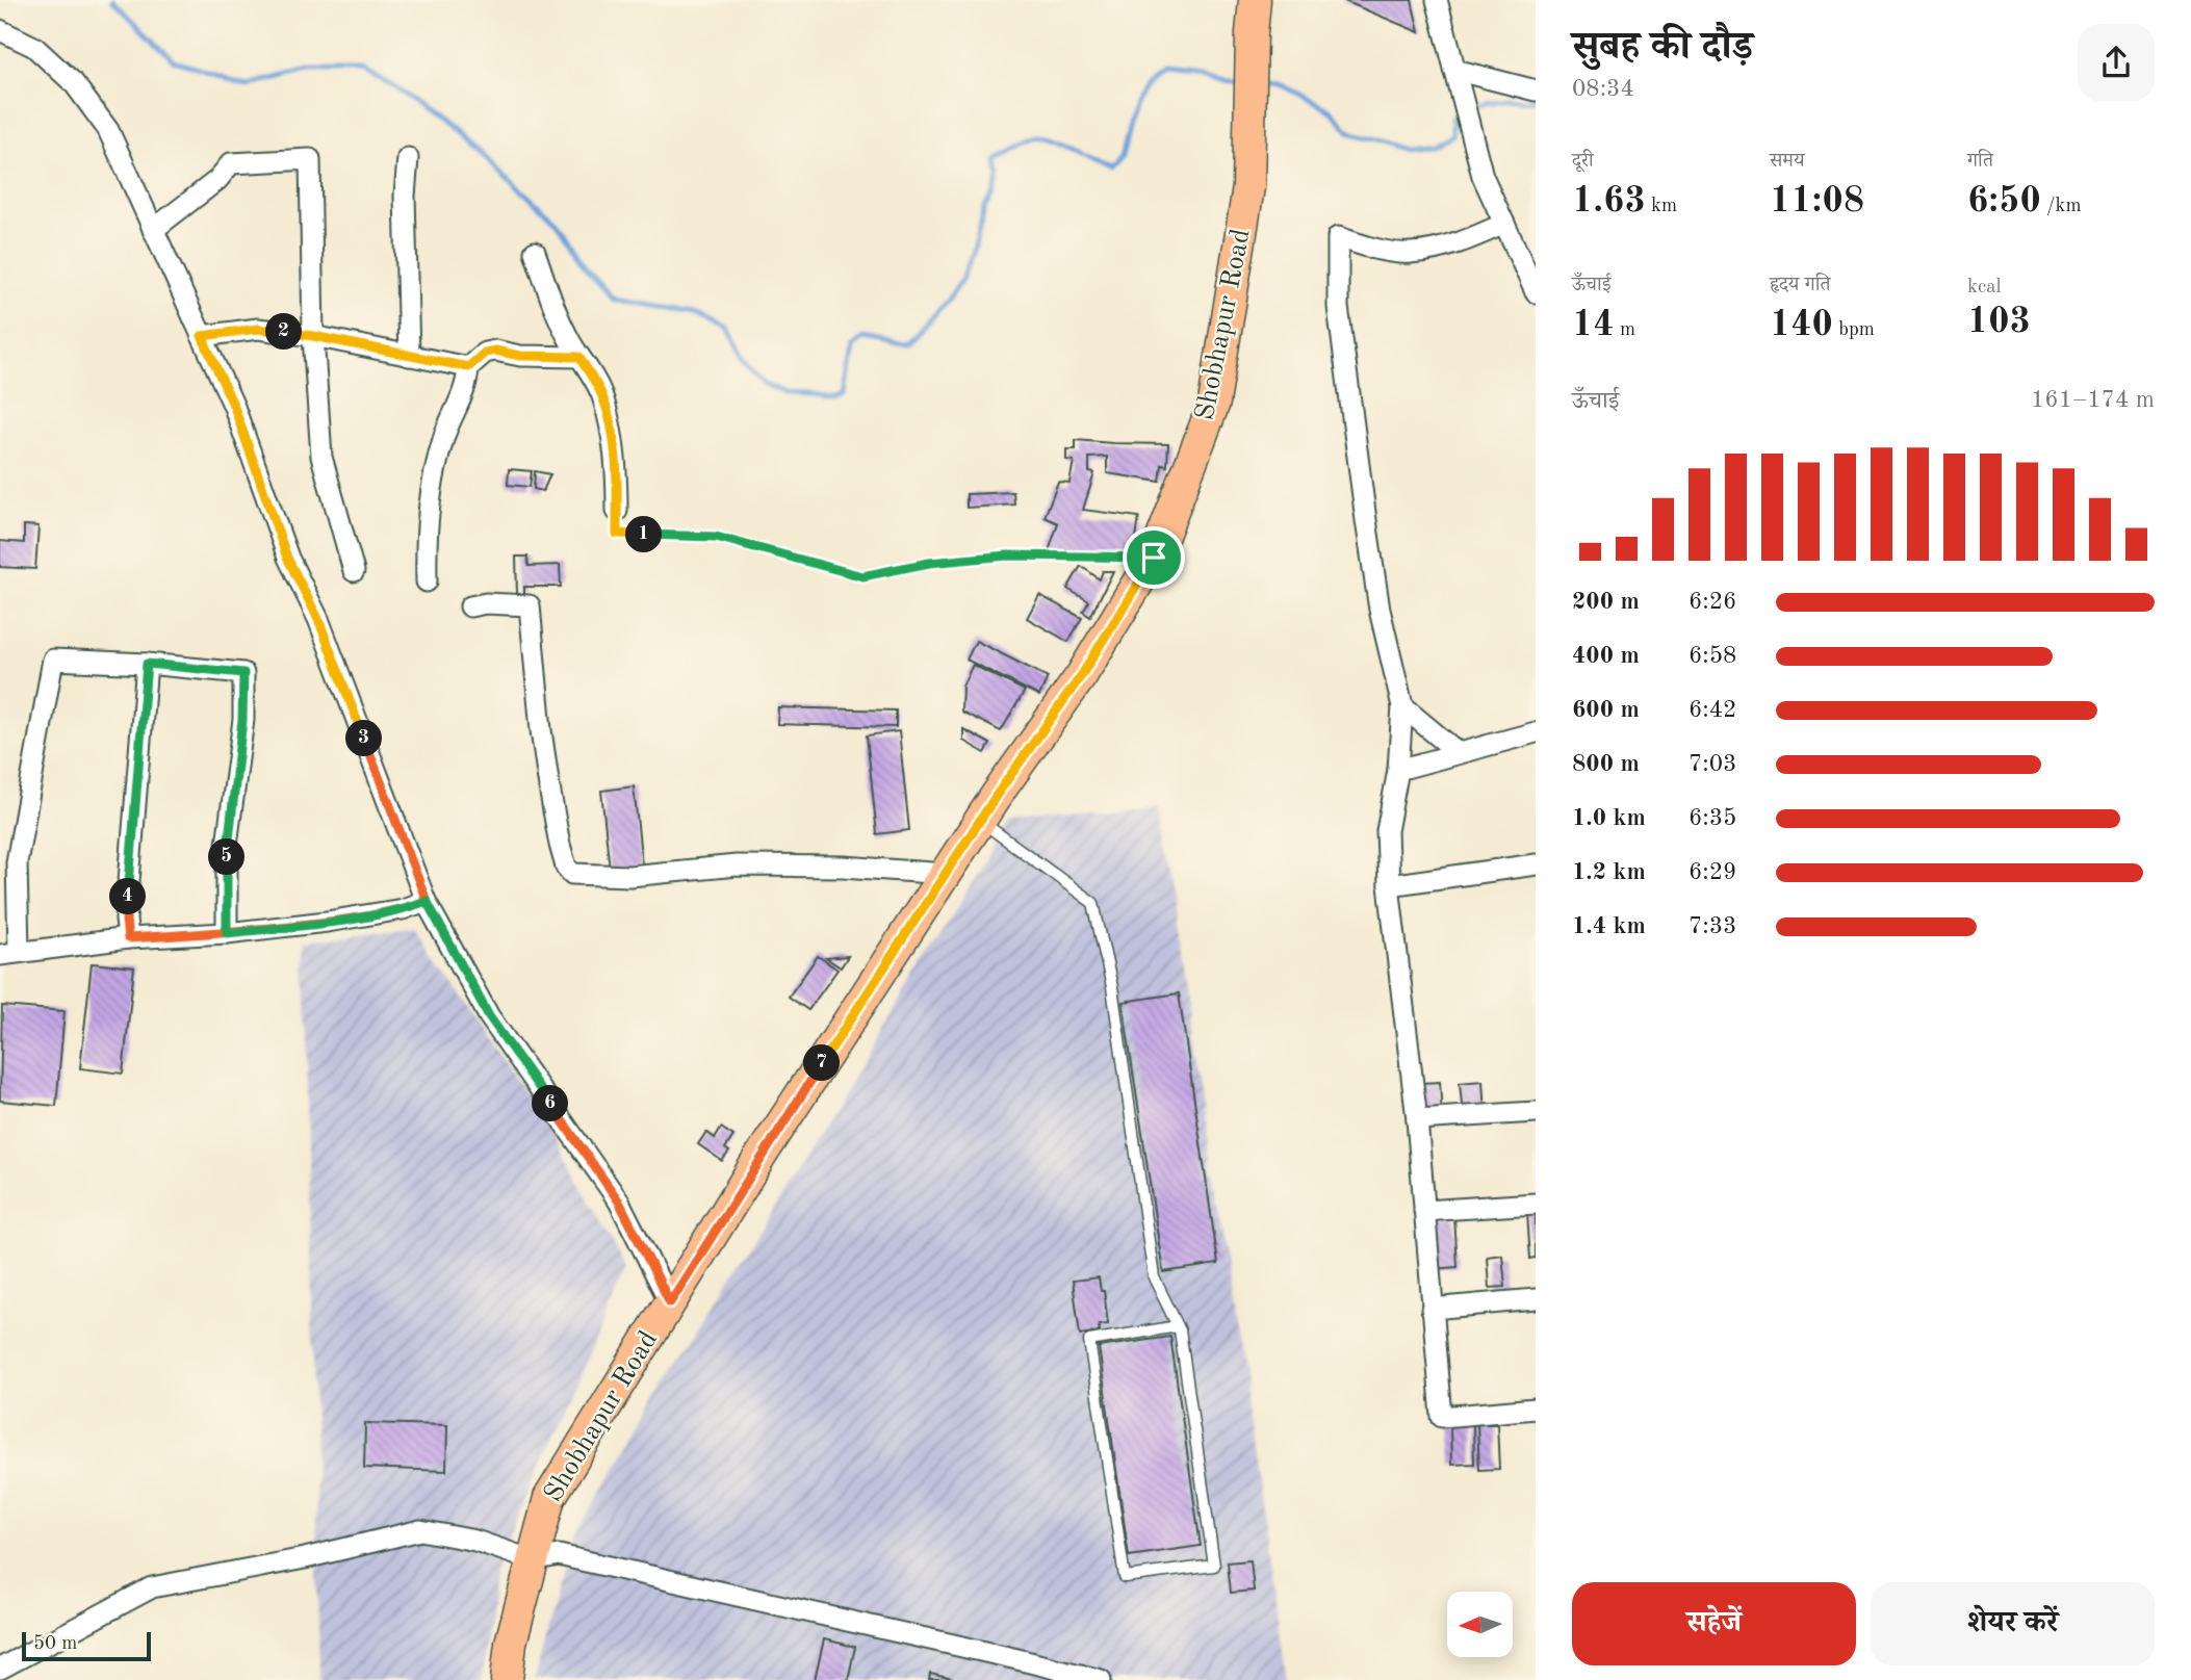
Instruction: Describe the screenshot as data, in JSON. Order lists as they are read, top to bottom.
{
  "streets": {
    "main road": ["Shobhapur Road"]
  },
  "scale_bar": "50 m",
  "north": "left",
  "page": {
    "heading": ["सुबह की दौड़", "08:34"],
    "stats": [
      ["दूरी", "1.63 km"],
      ["समय", "11:08"],
      ["गति", "6:50 /km"],
      ["ऊँचाई", "14 m"],
      ["हृदय गति", "140 bpm"],
      ["kcal", "103"]
    ],
    "pins": [
      "2",
      "1",
      "3",
      "5",
      "4",
      "7",
      "6"
    ],
    "chart": ["ऊँचाई", "161–174 m"],
    "list": [
      {
        "name": "200 m",
        "note": "6:26"
      },
      {
        "name": "400 m",
        "note": "6:58"
      },
      {
        "name": "600 m",
        "note": "6:42"
      },
      {
        "name": "800 m",
        "note": "7:03"
      },
      {
        "name": "1.0 km",
        "note": "6:35"
      },
      {
        "name": "1.2 km",
        "note": "6:29"
      },
      {
        "name": "1.4 km",
        "note": "7:33"
      }
    ],
    "buttons": ["सहेजें", "शेयर करें"],
    "scale": "50 m"
  }
}
